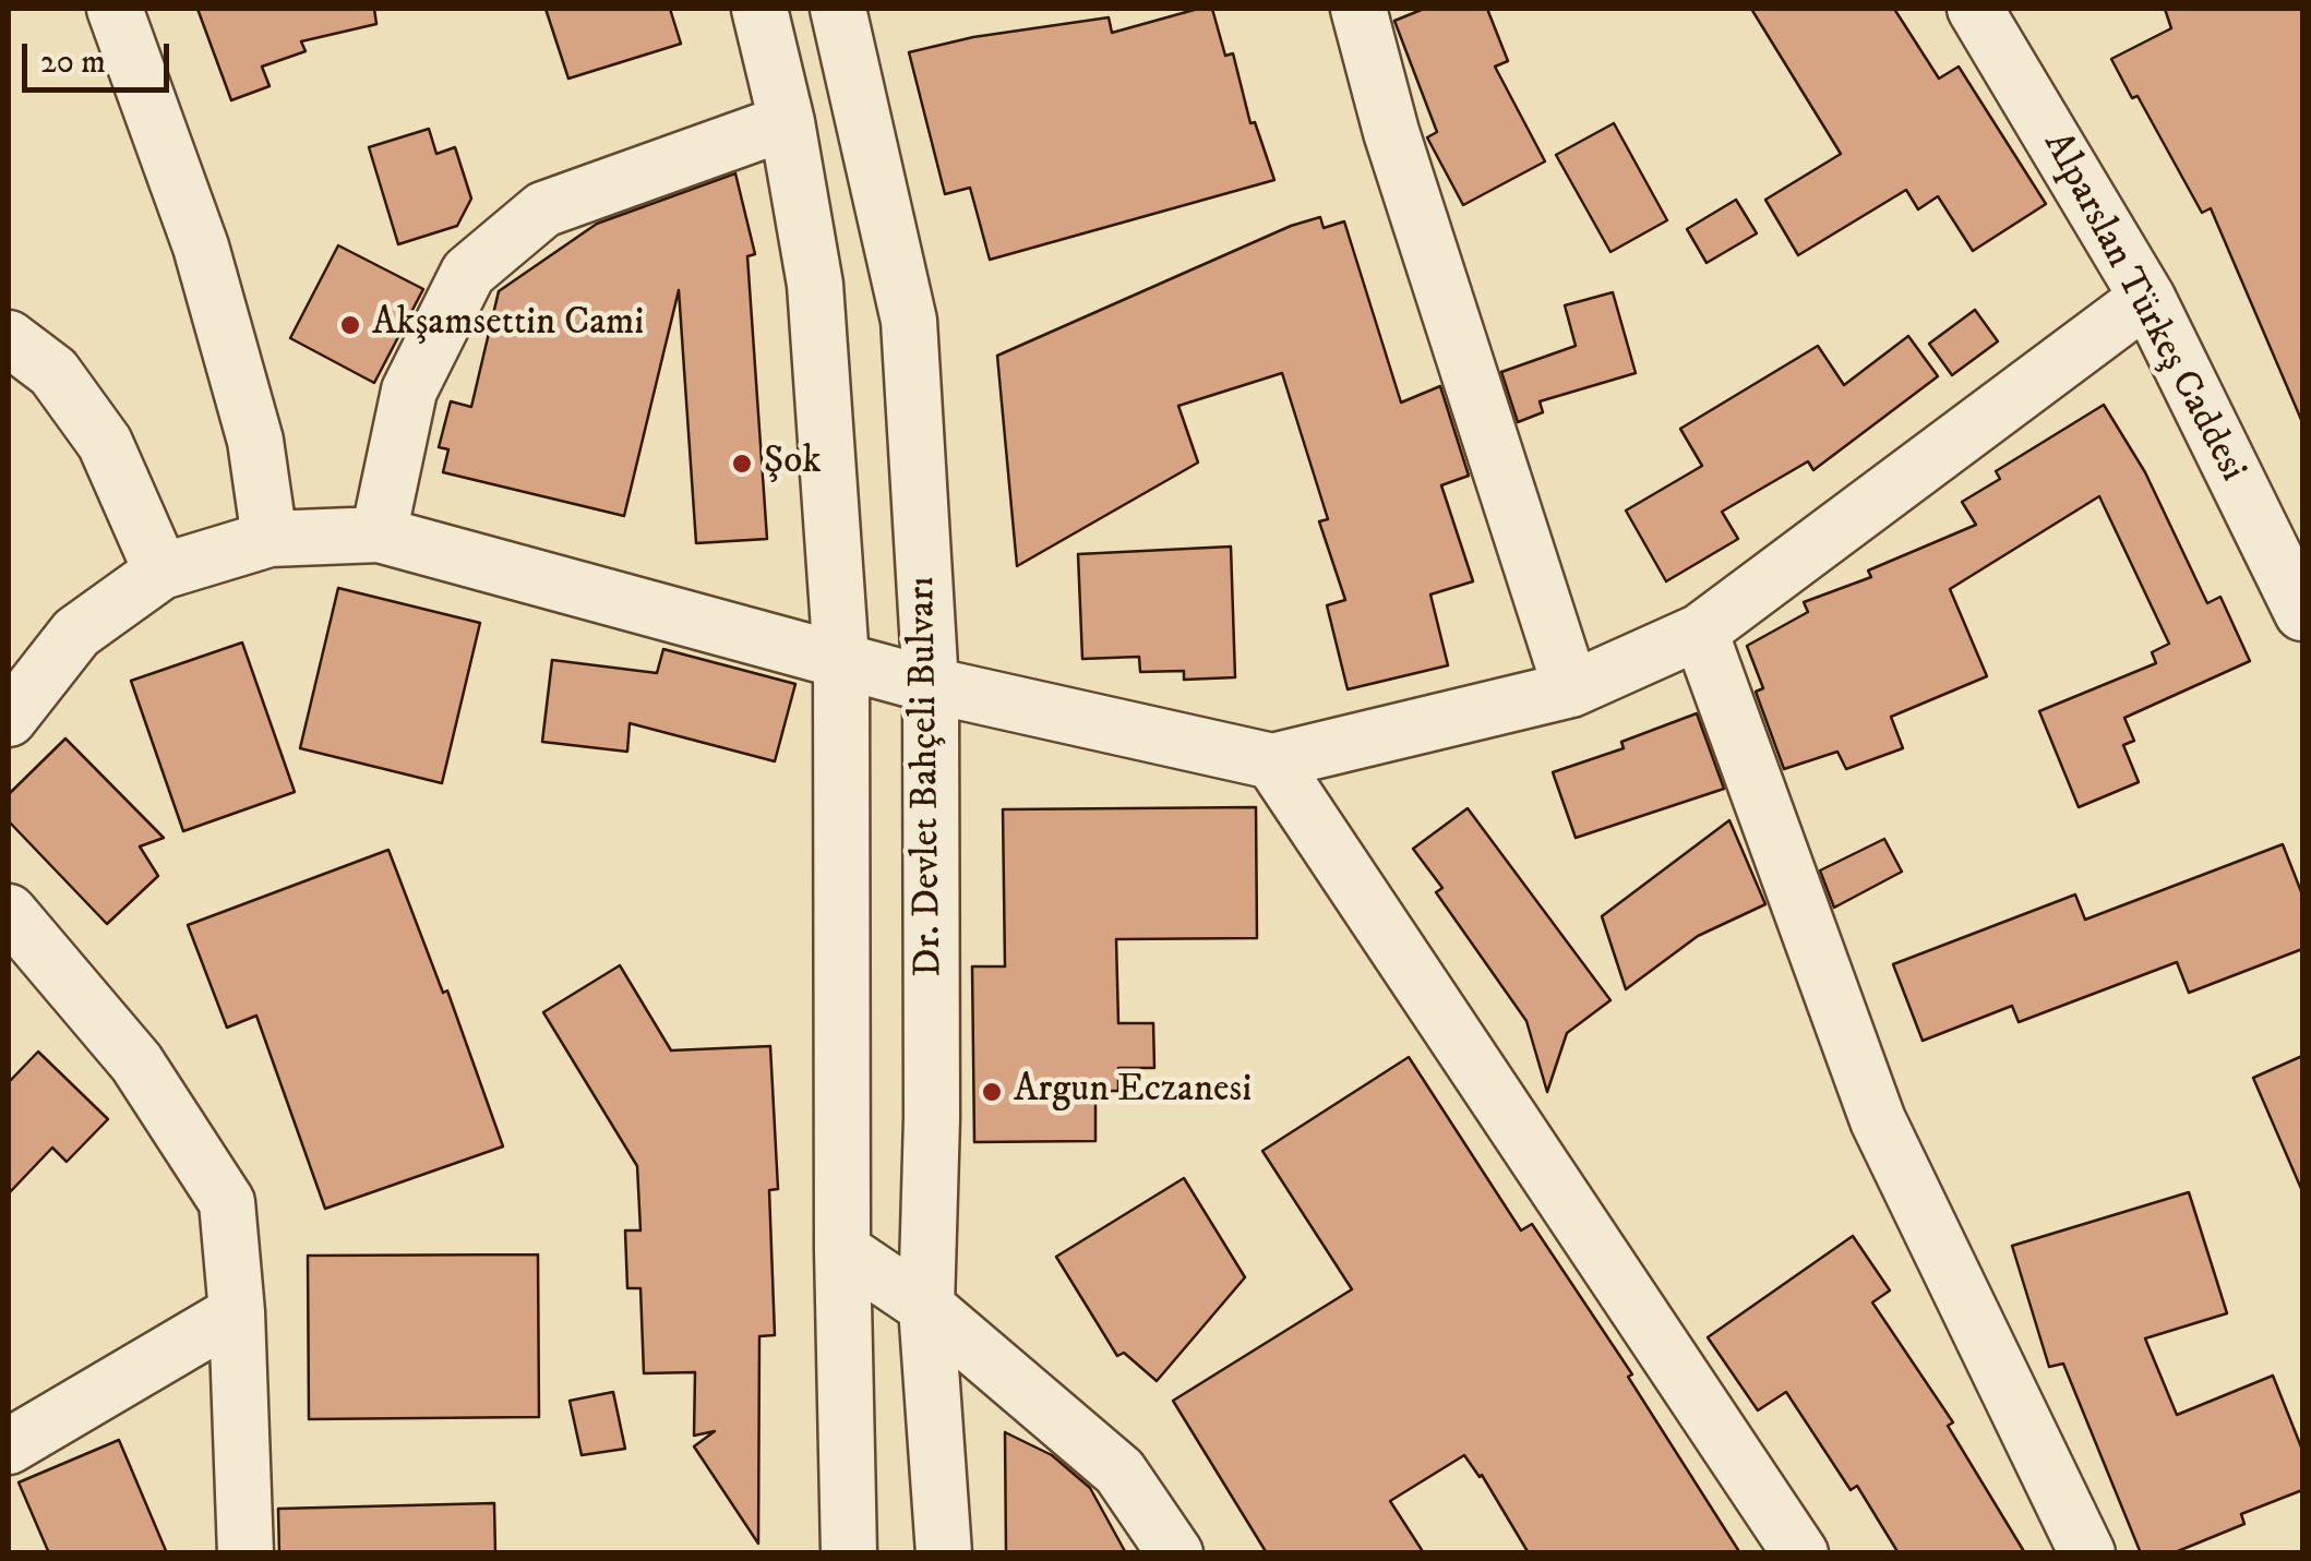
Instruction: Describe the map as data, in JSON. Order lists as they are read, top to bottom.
{
  "streets": {
    "street": ["Alparslan Türkeş Caddesi", "Dr. Devlet Bahçeli Bulvarı"]
  },
  "places": ["Akşamsettin Cami", "Şok", "Argun Eczanesi"],
  "scale_bar": "20 m"
}
